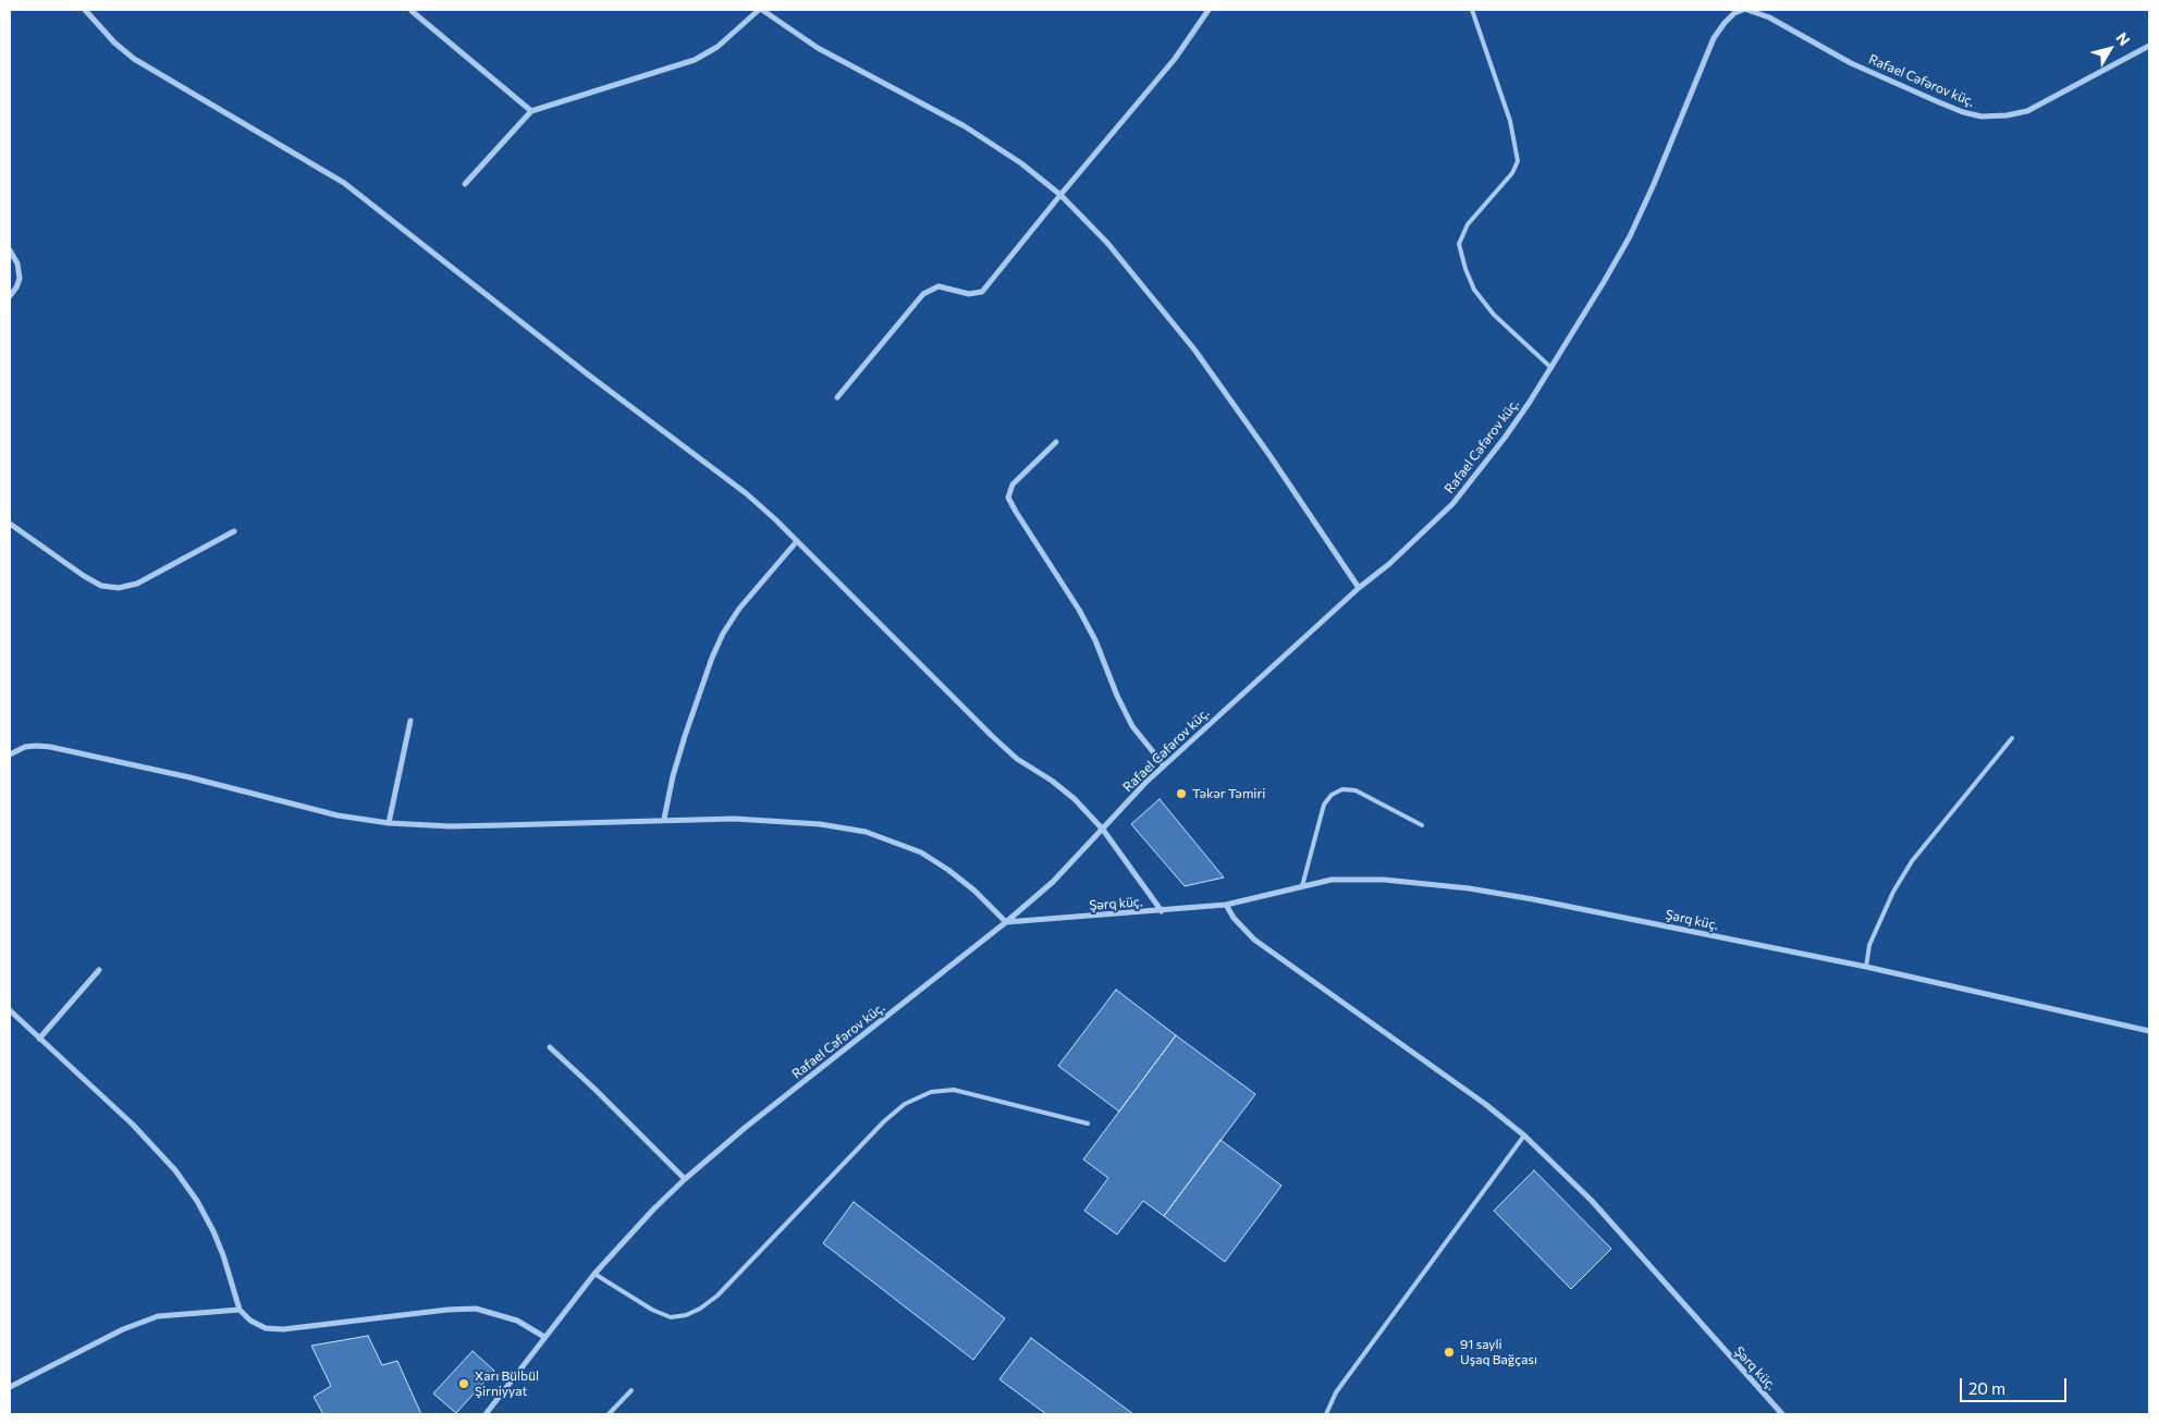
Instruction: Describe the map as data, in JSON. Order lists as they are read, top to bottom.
{
  "streets": {
    "street": ["Rafael Cəfərov küç.", "Şərq küç."]
  },
  "crossings": [
    ["Rafael Cəfərov küç.", "Şərq küç."]
  ],
  "places": ["Təkər Təmiri", "91 sayli Uşaq Bağçası", "Xarı Bülbül Şirniyyat"],
  "scale_bar": "20 m",
  "north": "top right"
}
